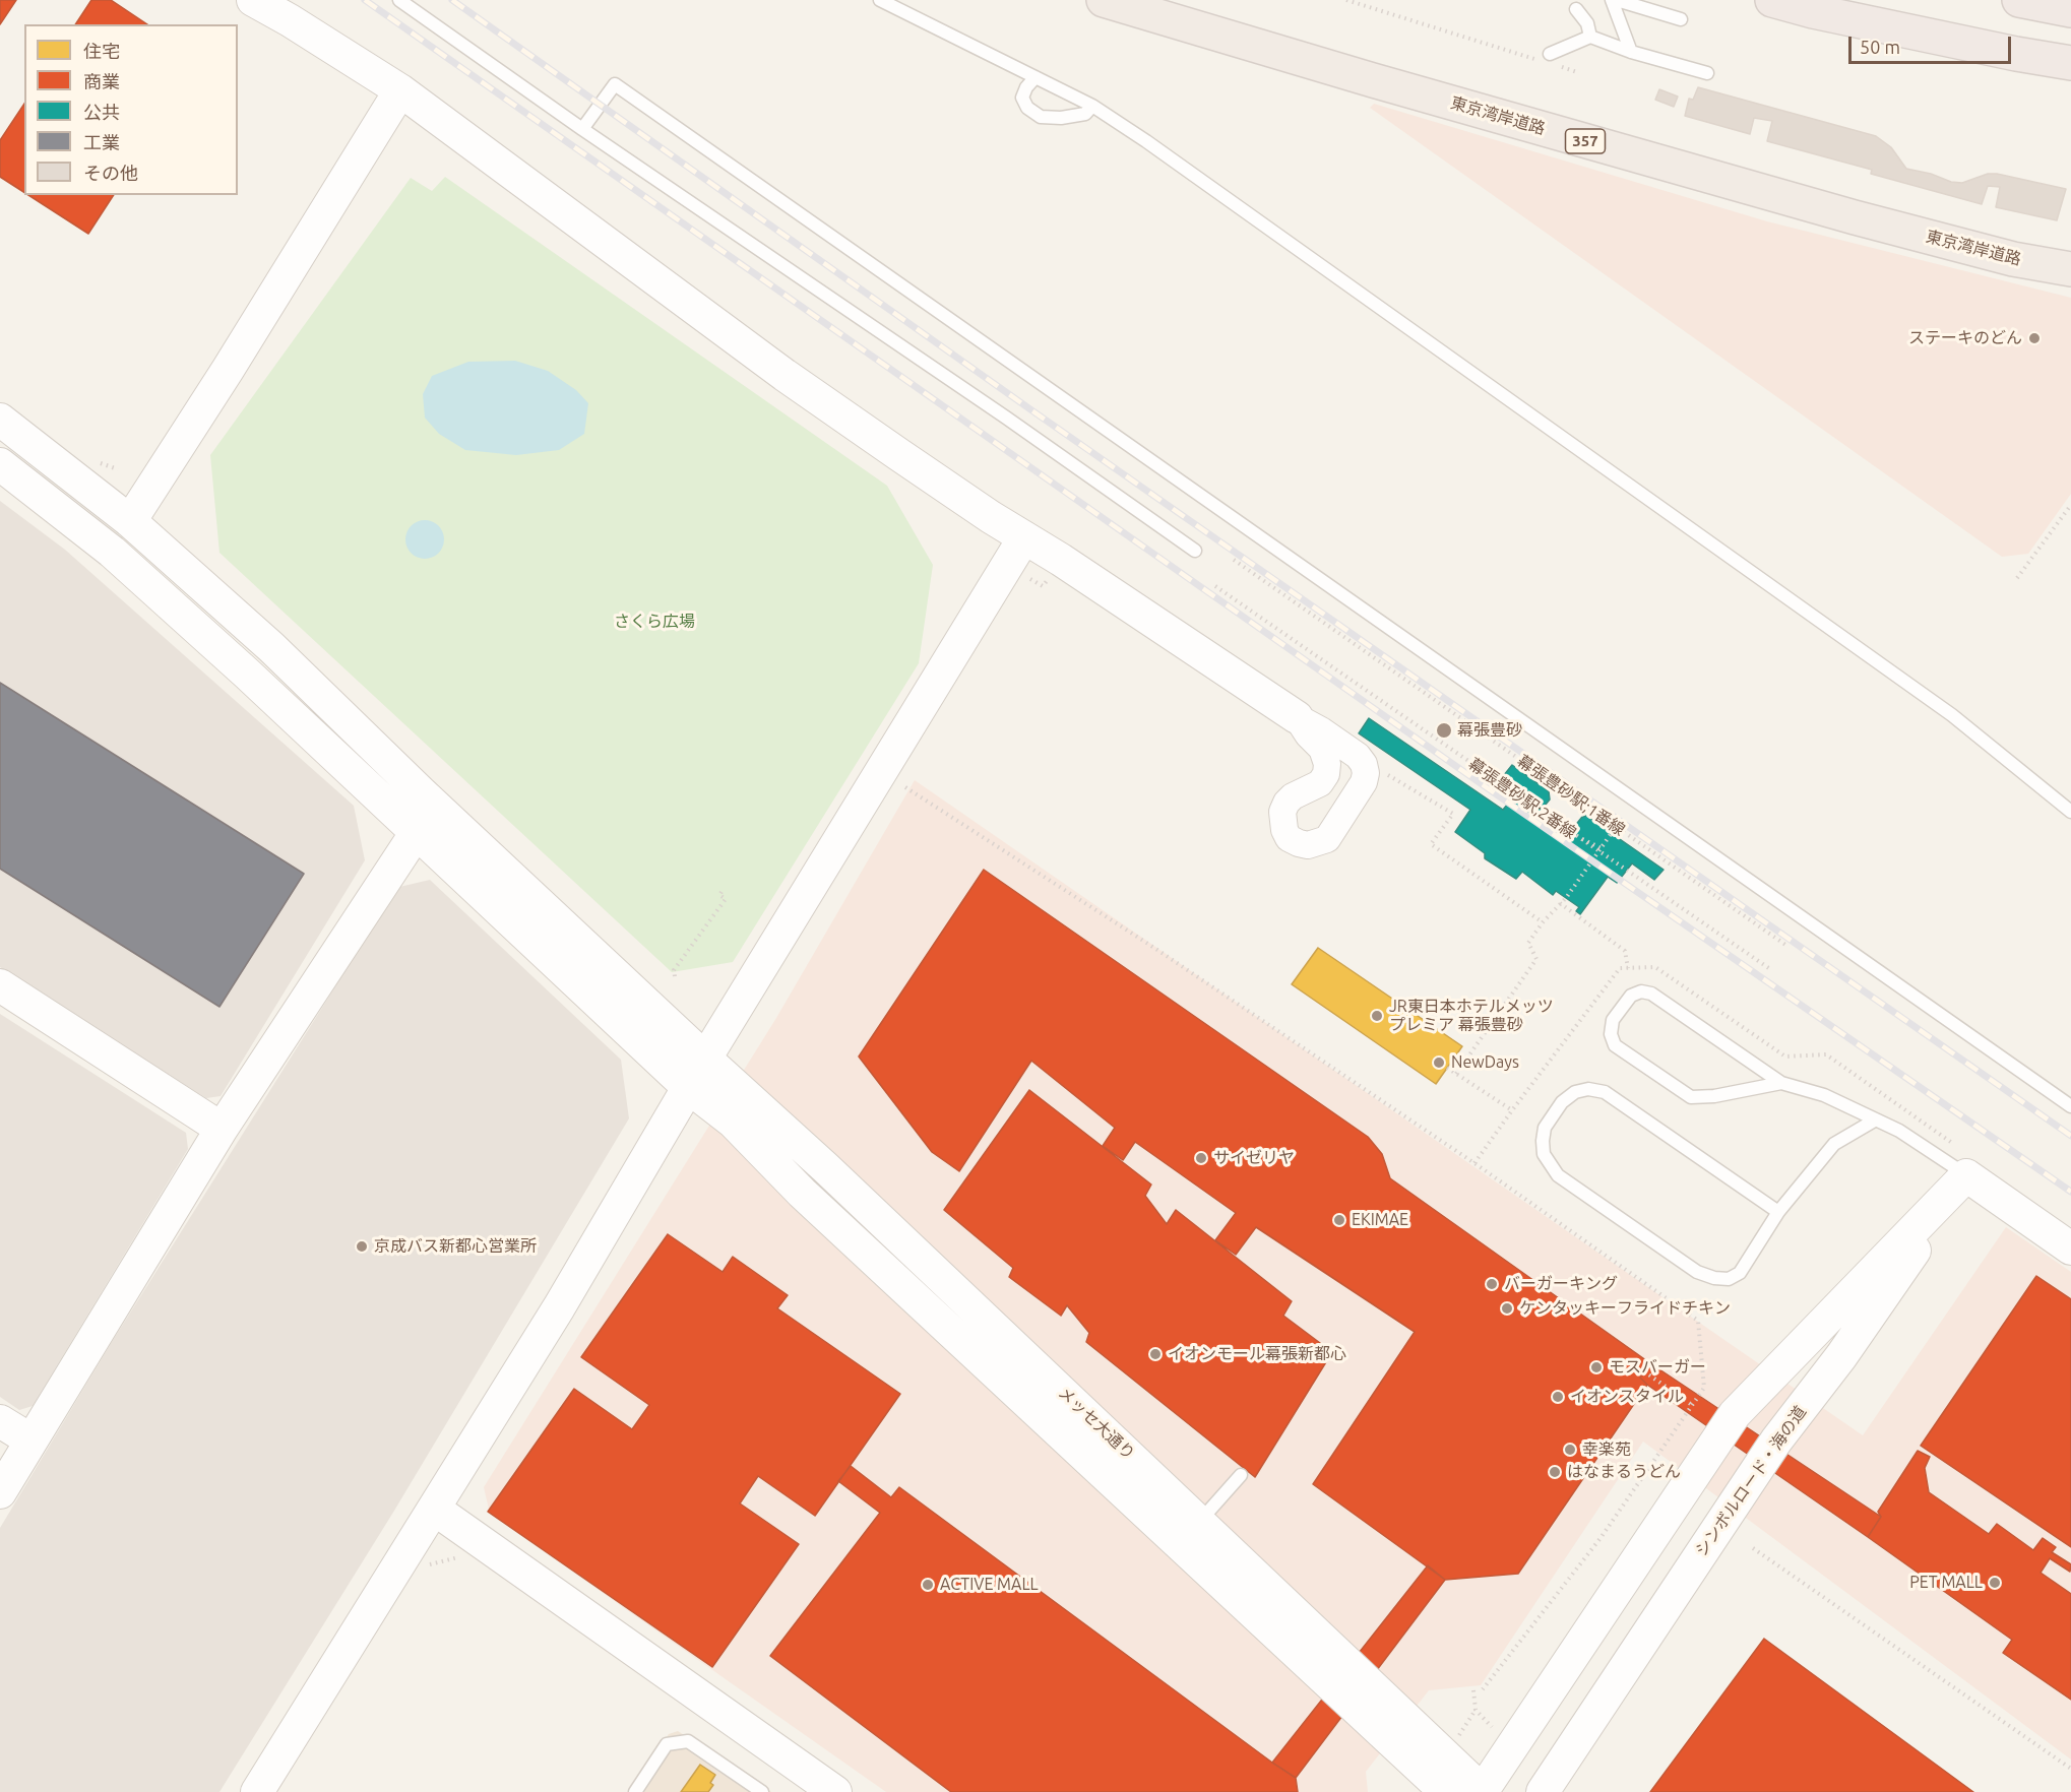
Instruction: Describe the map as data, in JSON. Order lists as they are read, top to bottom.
{
  "streets": {
    "highway": ["東京湾岸道路", "357"],
    "street": ["メッセ大通り", "シンボルロード・海の道"],
    "path": ["幕張豊砂駅;1番線", "幕張豊砂駅;2番線"]
  },
  "crossings": [
    ["東京湾岸道路", "357"]
  ],
  "parks": ["さくら広場"],
  "places": [
    "ステーキのどん",
    "幕張豊砂",
    "JR東日本ホテルメッツ プレミア 幕張豊砂",
    "NewDays",
    "サイゼリヤ",
    "EKIMAE",
    "京成バス新都心営業所",
    "バーガーキング",
    "ケンタッキーフライドチキン",
    "イオンモール幕張新都心",
    "モスバーガー",
    "イオンスタイル",
    "幸楽苑",
    "はなまるうどん",
    "PET MALL",
    "ACTIVE MALL"
  ],
  "legend": [
    "住宅",
    "商業",
    "公共",
    "工業",
    "その他"
  ],
  "scale_bar": "50 m"
}
